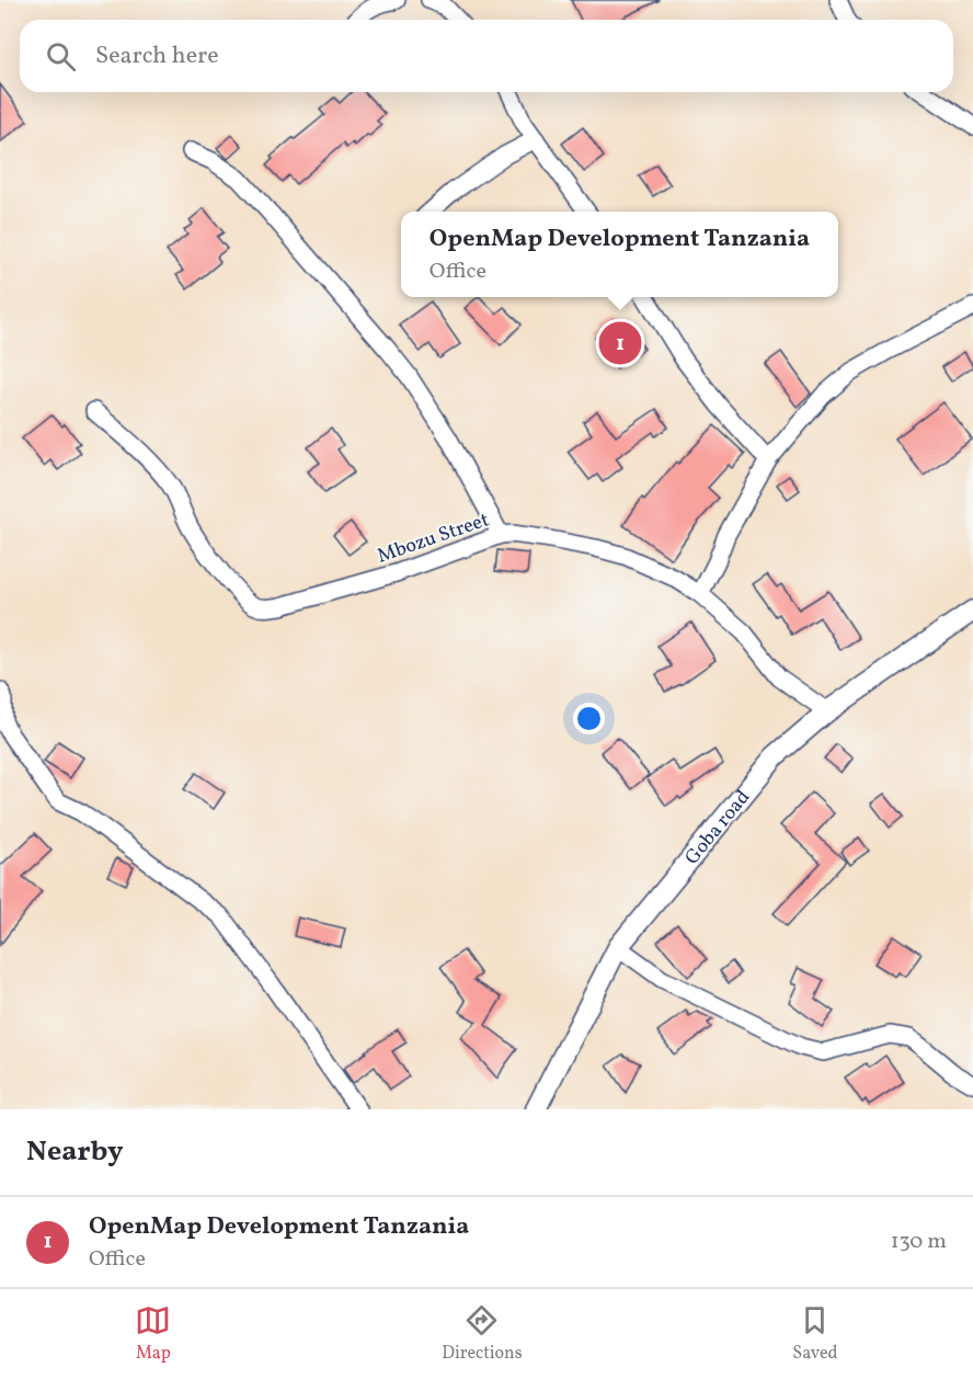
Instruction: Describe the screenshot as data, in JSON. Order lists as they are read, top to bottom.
{
  "streets": {
    "street": ["Mbozu Street", "Goba road"]
  },
  "crossings": [
    ["Mbozu Street", "Goba road"]
  ],
  "page": {
    "search": "Search here",
    "popup": ["OpenMap Development Tanzania", "Office"],
    "pins": "1",
    "heading": "Nearby",
    "list": [
      {
        "mark": "1",
        "name": "OpenMap Development Tanzania",
        "note": "Office",
        "value": "130 m"
      }
    ],
    "nav": ["Map", "Directions", "Saved"]
  }
}
